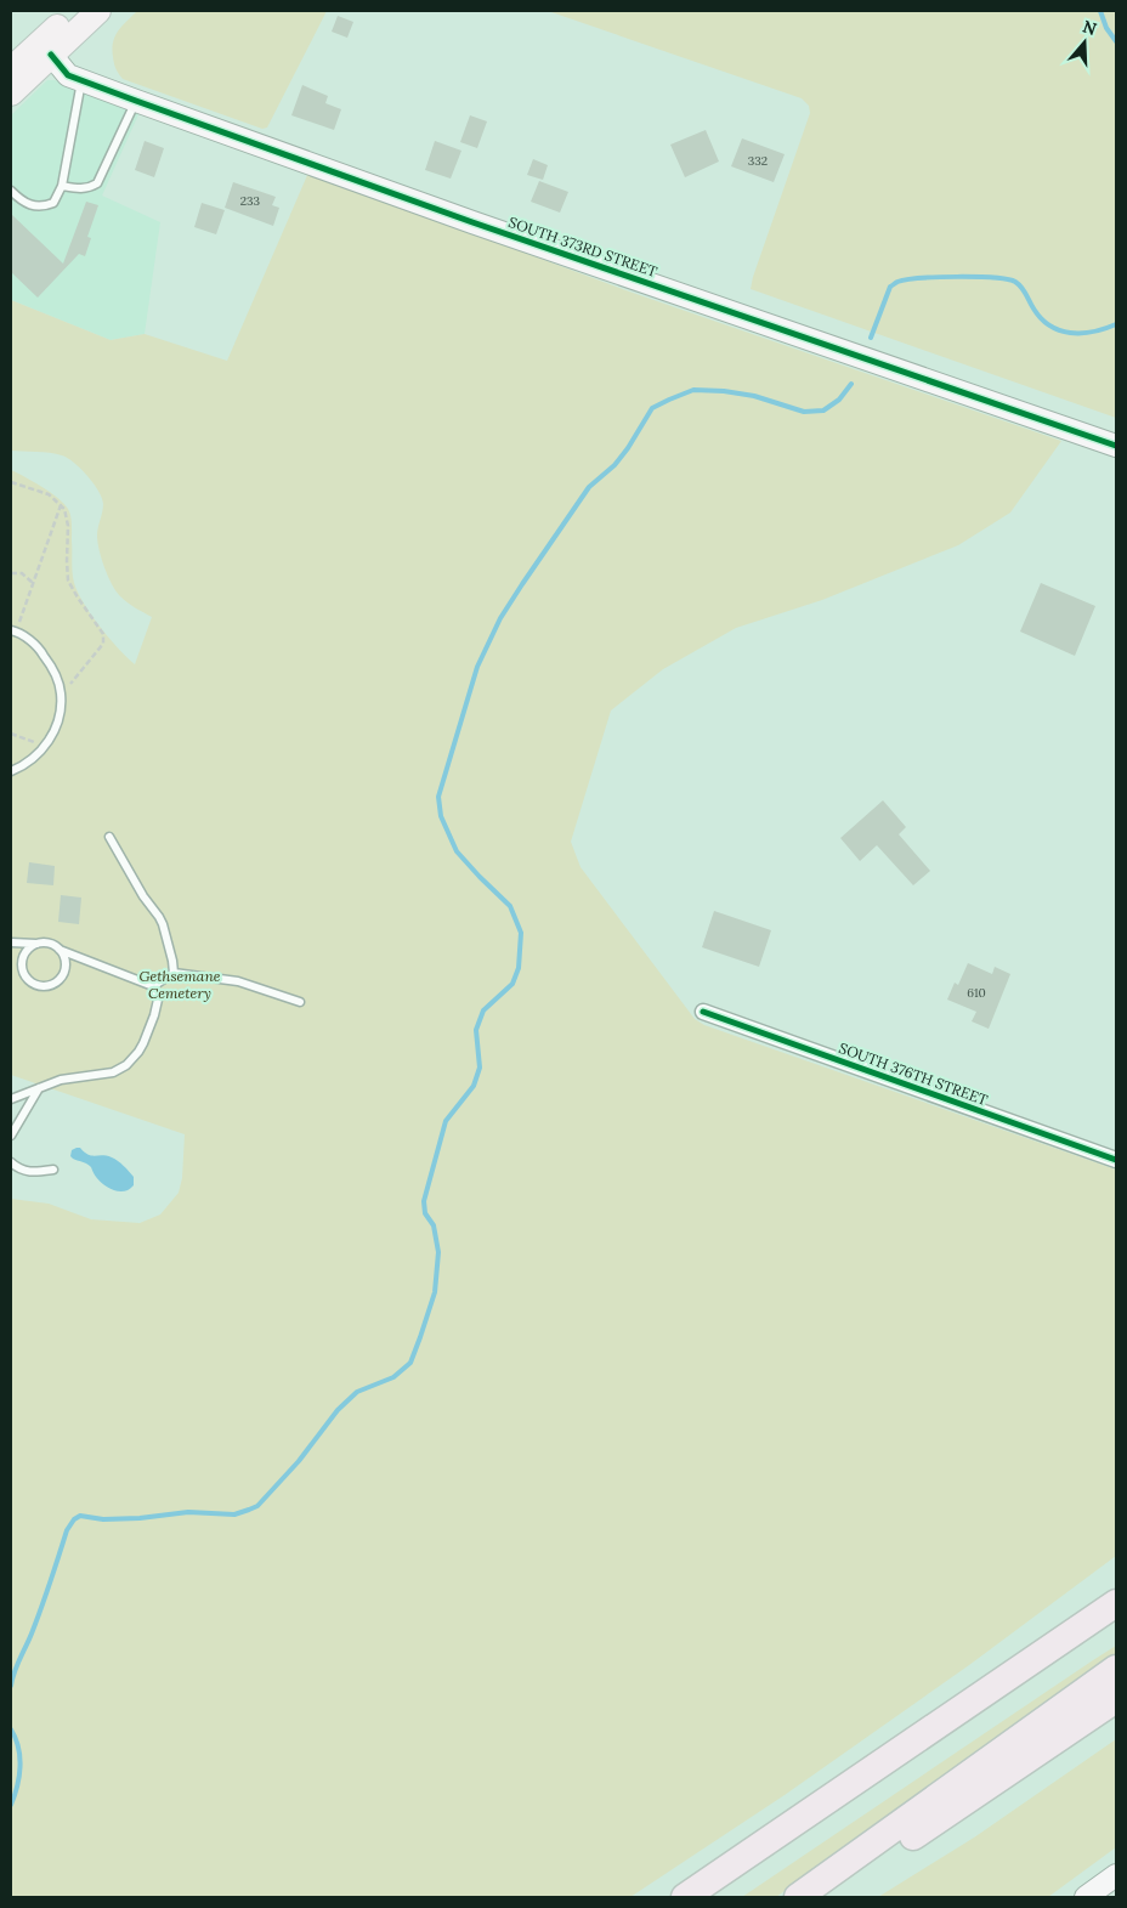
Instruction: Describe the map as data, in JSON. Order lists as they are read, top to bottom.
{
  "streets": {
    "street": ["SOUTH 373RD STREET", "SOUTH 376TH STREET"]
  },
  "parks": ["Gethsemane Cemetery"],
  "house_numbers": ["332", "233", "610"],
  "north": "top"
}
